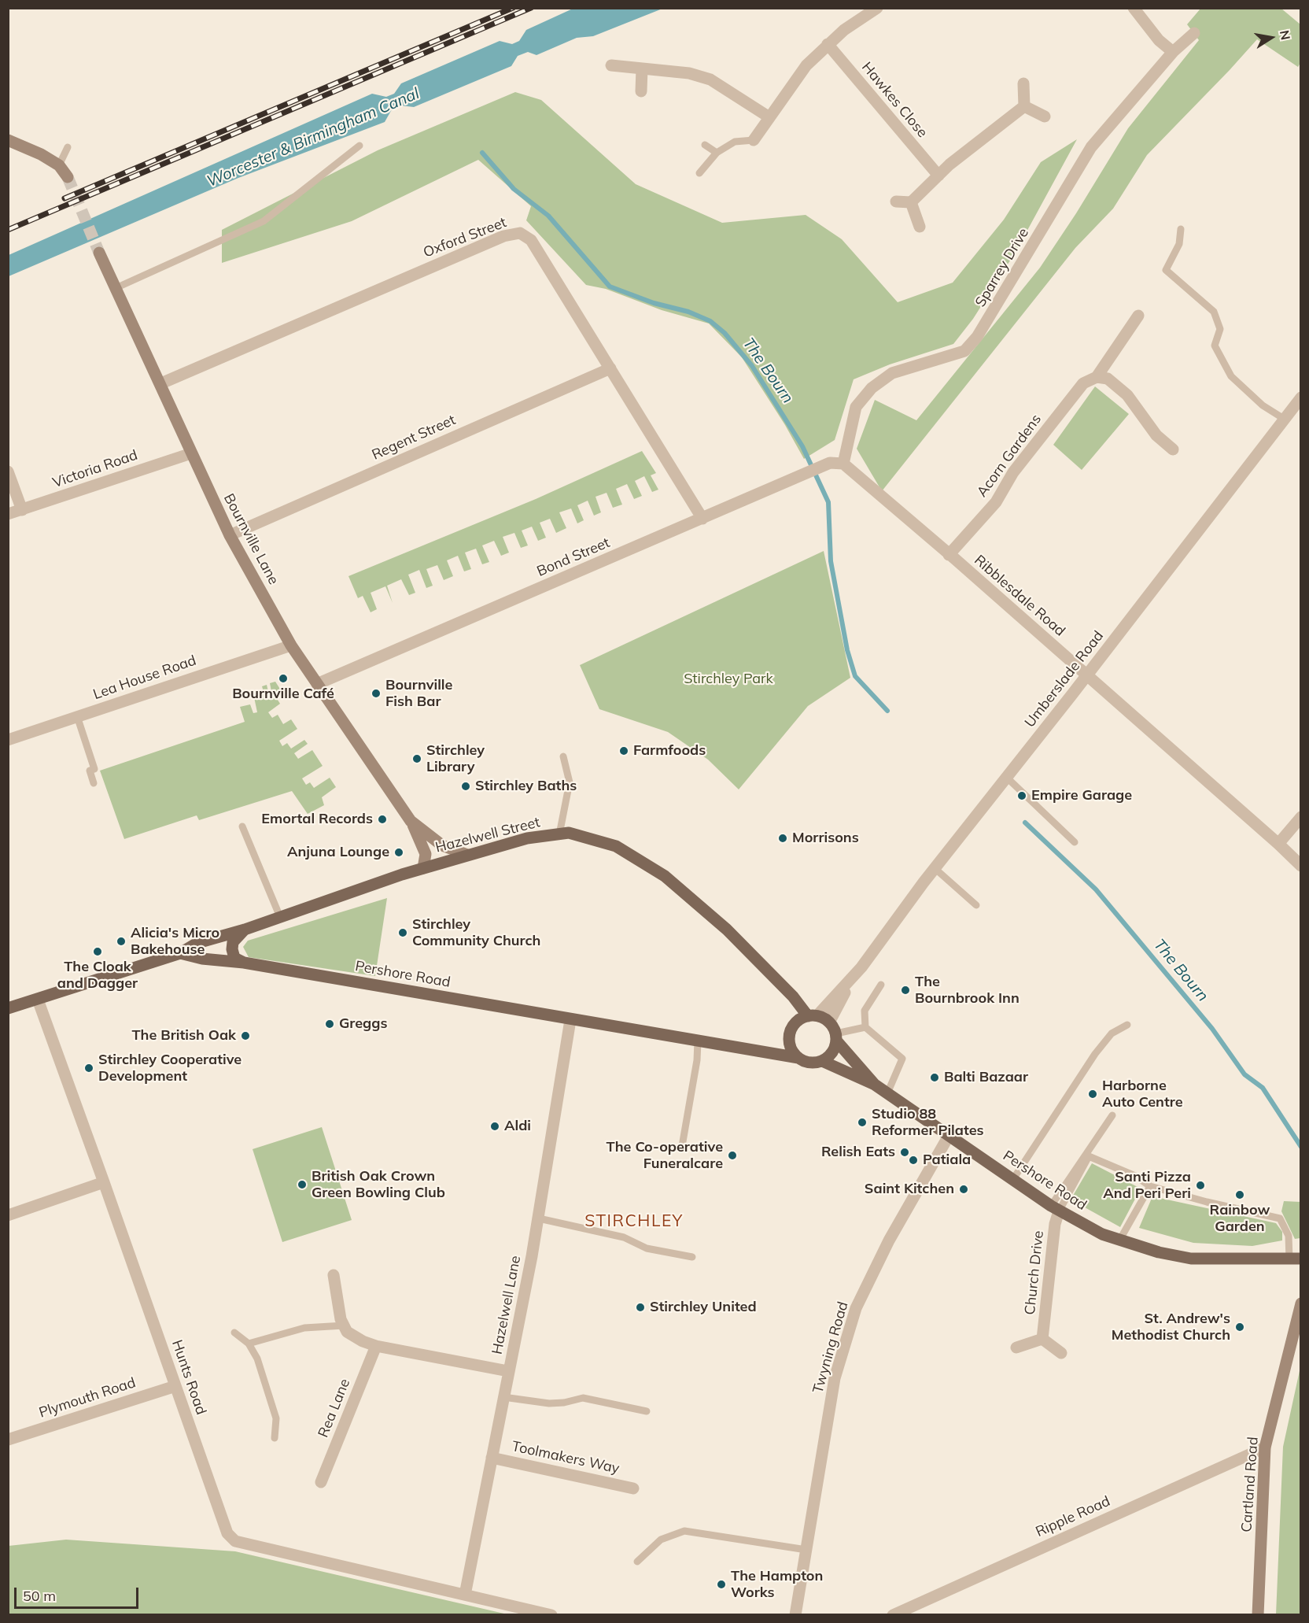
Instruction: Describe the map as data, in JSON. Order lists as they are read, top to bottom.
{
  "streets": {
    "main road": ["Hazelwell Street", "Pershore Road"],
    "street": [
      "Hawkes Close",
      "Oxford Street",
      "Sparrey Drive",
      "Regent Street",
      "Acorn Gardens",
      "Victoria Road",
      "Bournville Lane",
      "Bond Street",
      "Ribblesdale Road",
      "Lea House Road",
      "Umberslade Road",
      "Church Drive",
      "Hazelwell Lane",
      "Twyning Road",
      "Hunts Road",
      "Plymouth Road",
      "Rea Lane",
      "Toolmakers Way",
      "Cartland Road",
      "Ripple Road"
    ]
  },
  "crossings": [
    ["Oxford Street", "Regent Street"],
    ["Oxford Street", "Bournville Lane"],
    ["Oxford Street", "Bond Street"],
    ["Sparrey Drive", "Bond Street"],
    ["Sparrey Drive", "Ribblesdale Road"],
    ["Regent Street", "Bournville Lane"],
    ["Acorn Gardens", "Ribblesdale Road"],
    ["Victoria Road", "Bournville Lane"],
    ["Bournville Lane", "Bond Street"],
    ["Bournville Lane", "Lea House Road"],
    ["Bournville Lane", "Hazelwell Street"],
    ["Bond Street", "Ribblesdale Road"],
    ["Ribblesdale Road", "Umberslade Road"],
    ["Umberslade Road", "Hazelwell Street"],
    ["Umberslade Road", "Pershore Road"],
    ["Hazelwell Street", "Pershore Road"],
    ["Pershore Road", "Church Drive"],
    ["Pershore Road", "Hazelwell Lane"],
    ["Pershore Road", "Twyning Road"],
    ["Hazelwell Lane", "Hunts Road"],
    ["Hazelwell Lane", "Toolmakers Way"],
    ["Hunts Road", "Plymouth Road"],
    ["Cartland Road", "Ripple Road"]
  ],
  "districts": ["STIRCHLEY"],
  "water": ["Worcester & Birmingham Canal", "The Bourn"],
  "parks": ["Stirchley Park"],
  "places": [
    "Bournville Café",
    "Bournville Fish Bar",
    "Farmfoods",
    "Stirchley Library",
    "Stirchley Baths",
    "Empire Garage",
    "Emortal Records",
    "Morrisons",
    "Anjuna Lounge",
    "Stirchley Community Church",
    "Alicia's Micro Bakehouse",
    "The Cloak and Dagger",
    "The Bournbrook Inn",
    "Greggs",
    "The British Oak",
    "Stirchley Cooperative Development",
    "Balti Bazaar",
    "Harborne Auto Centre",
    "Studio 88 Reformer Pilates",
    "Aldi",
    "Relish Eats",
    "The Co-operative Funeralcare",
    "Patiala",
    "British Oak Crown Green Bowling Club",
    "Santi Pizza And Peri Peri",
    "Saint Kitchen",
    "Rainbow Garden",
    "Stirchley United",
    "St. Andrew's Methodist Church",
    "The Hampton Works"
  ],
  "scale_bar": "50 m",
  "north": "right"
}
